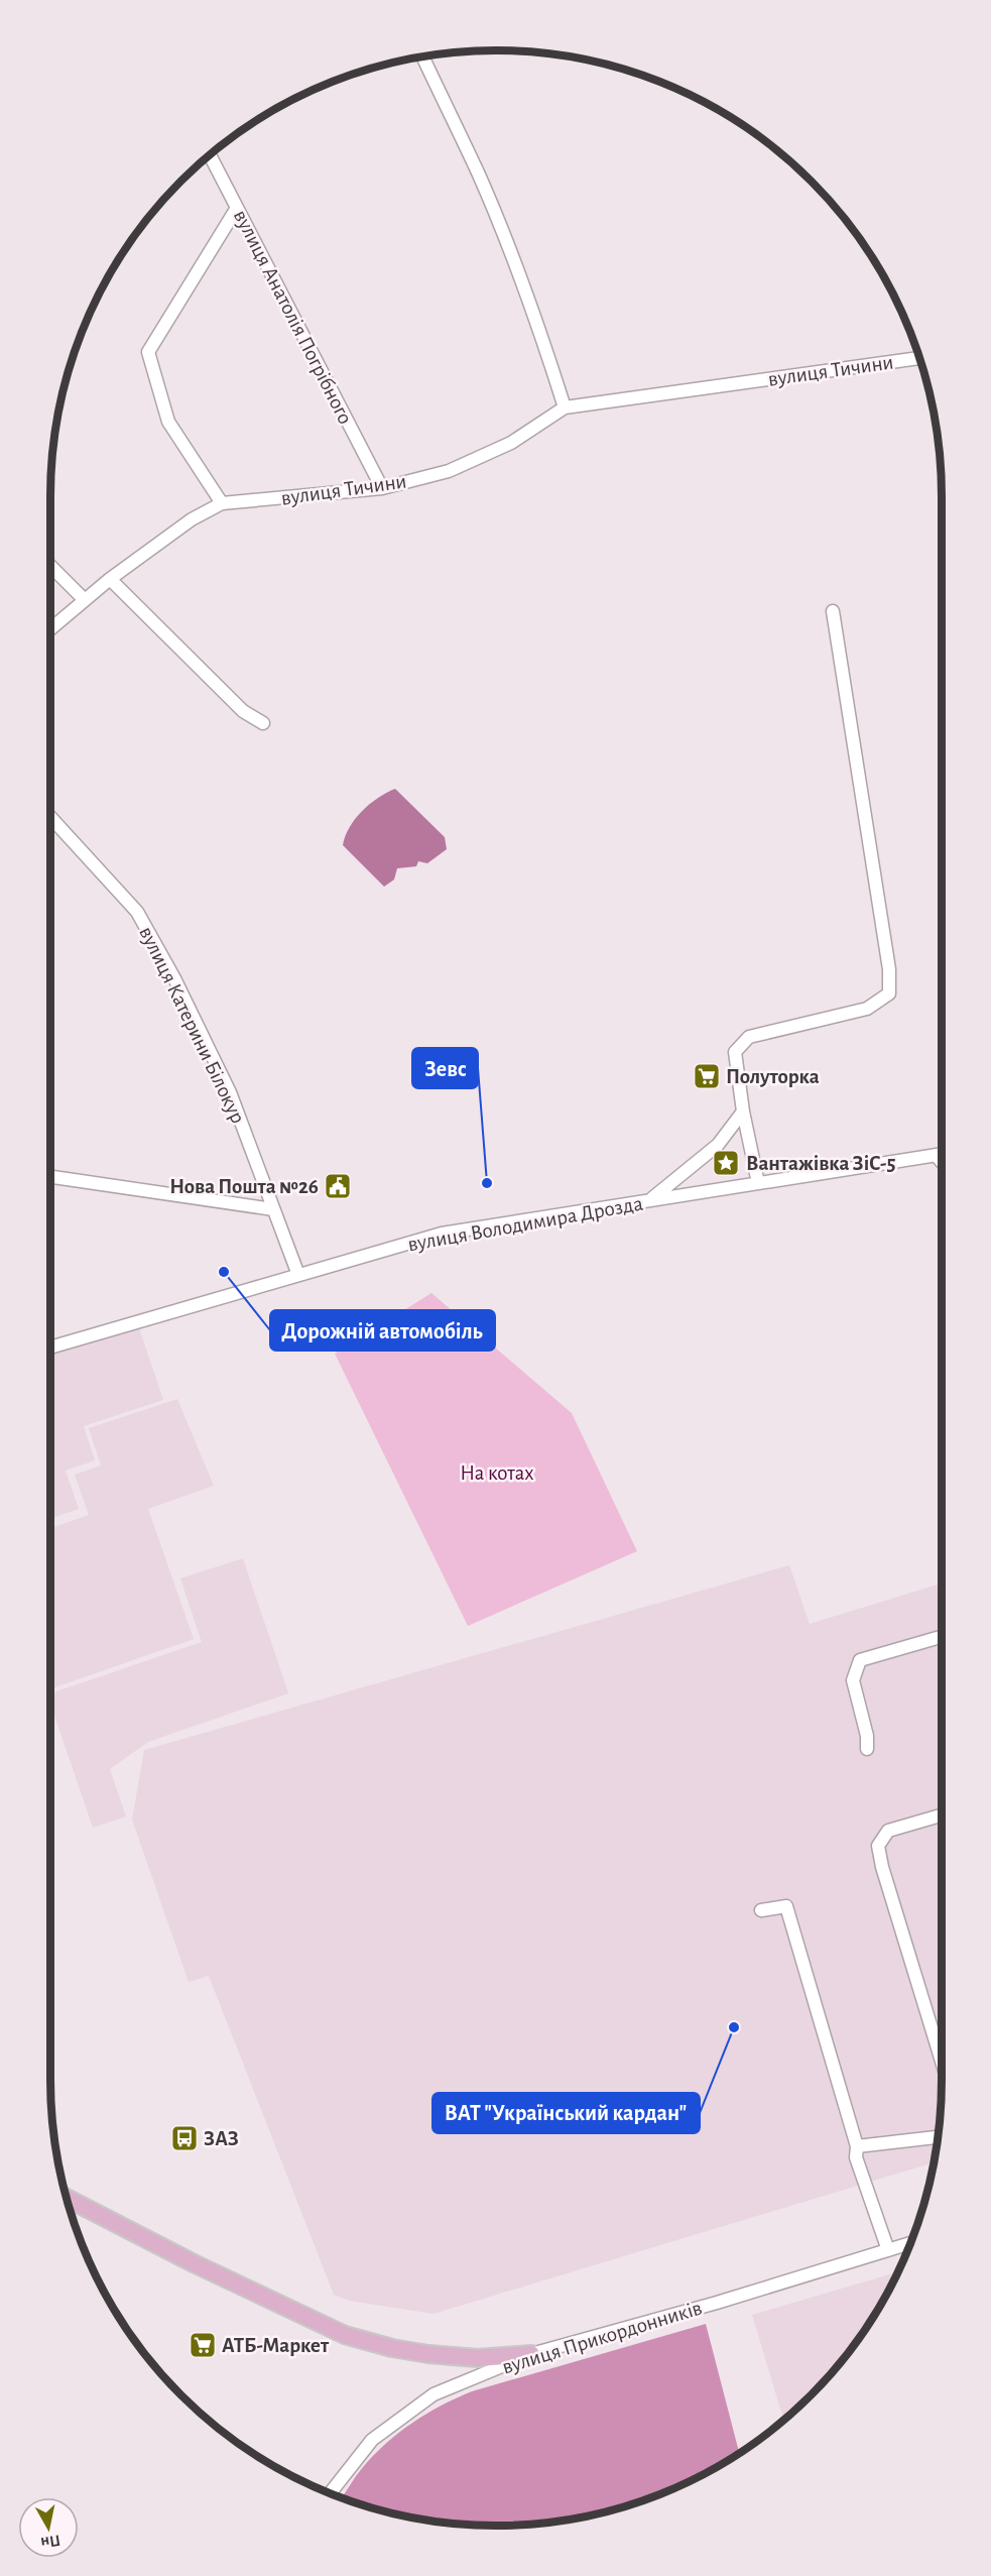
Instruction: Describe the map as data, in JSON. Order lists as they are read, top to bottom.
{
  "streets": {
    "street": [
      "вулиця Анатолія Погрібного",
      "вулиця Тичини",
      "вулиця Катерини Білокур",
      "вулиця Володимира Дрозда",
      "вулиця Прикордонників"
    ]
  },
  "crossings": [
    ["вулиця Анатолія Погрібного", "вулиця Тичини"],
    ["вулиця Катерини Білокур", "вулиця Володимира Дрозда"]
  ],
  "parks": ["На котах"],
  "places": {
    "supermarket": ["Полуторка", "АТБ-Маркет"],
    "place": ["Вантажівка ЗіС-5"],
    "other": ["Зевс", "Дорожній автомобіль", "ВАТ \"Український кардан\""],
    "public building": ["Нова Пошта №26"],
    "bus stop": ["ЗАЗ"]
  },
  "north": "bottom"
}
